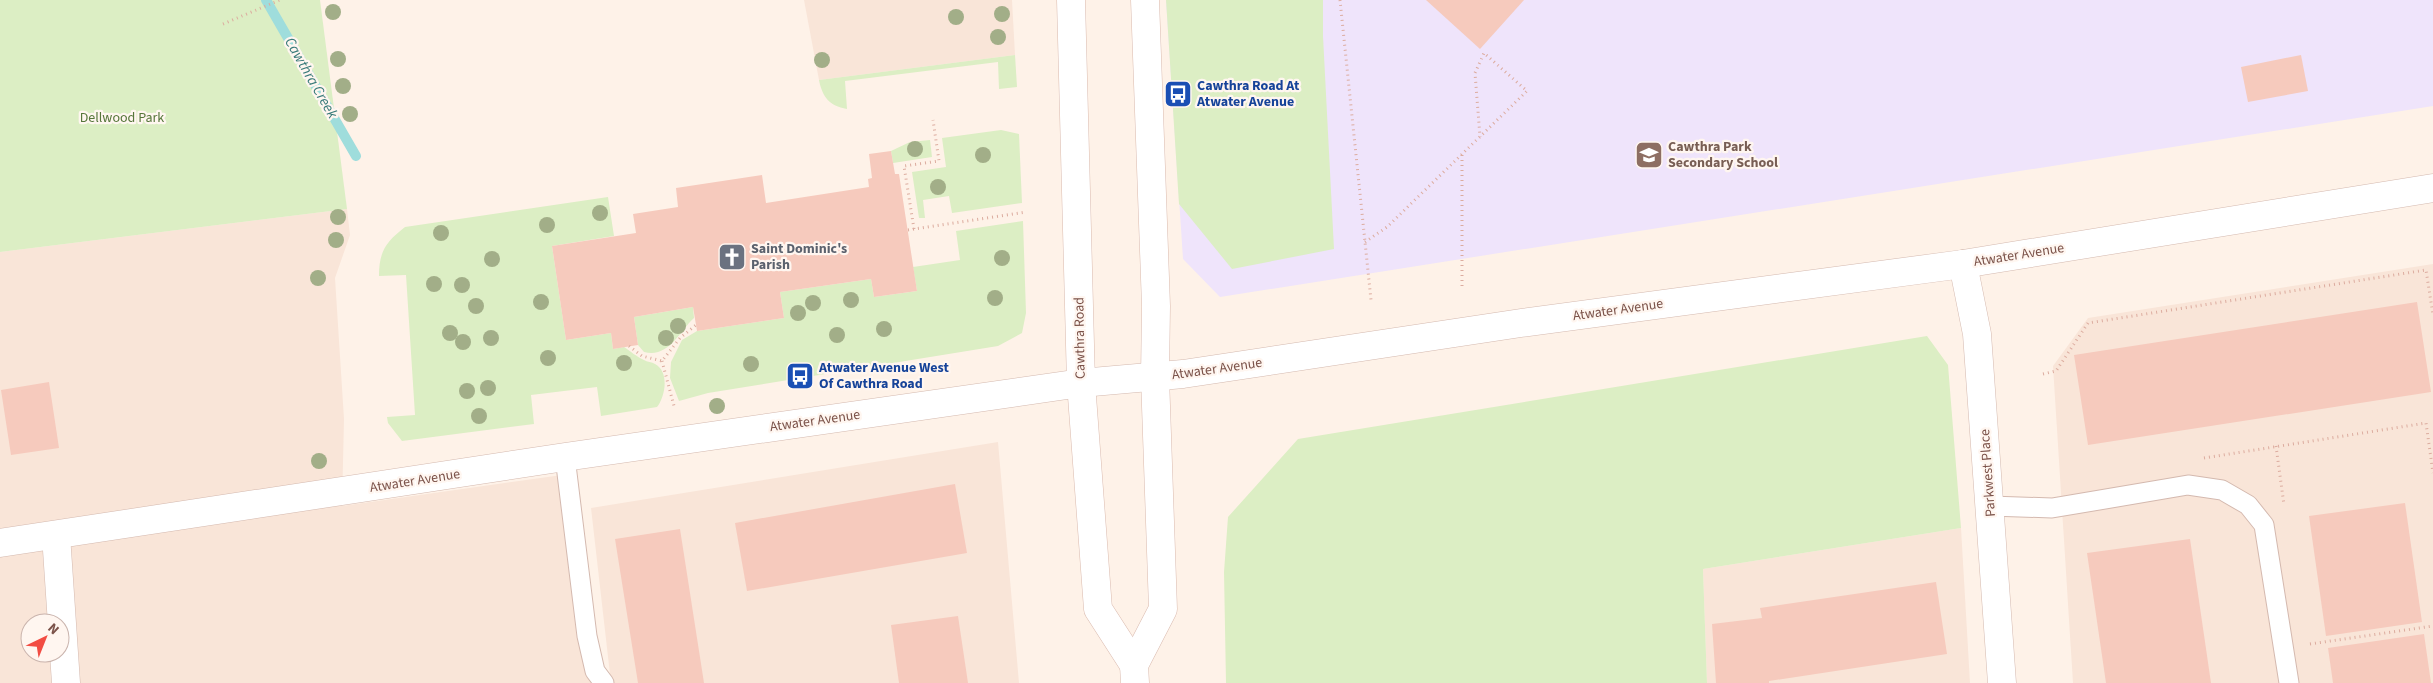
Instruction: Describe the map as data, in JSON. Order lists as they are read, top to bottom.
{
  "streets": {
    "street": ["Atwater Avenue", "Cawthra Road", "Parkwest Place"]
  },
  "crossings": [
    ["Atwater Avenue", "Cawthra Road"],
    ["Atwater Avenue", "Parkwest Place"]
  ],
  "water": ["Cawthra Creek"],
  "parks": ["Dellwood Park"],
  "places": {
    "bus stop": ["Cawthra Road At Atwater Avenue", "Atwater Avenue West Of Cawthra Road"],
    "school or university": ["Cawthra Park Secondary School"],
    "church": ["Saint Dominic's Parish"]
  },
  "north": "top right"
}
